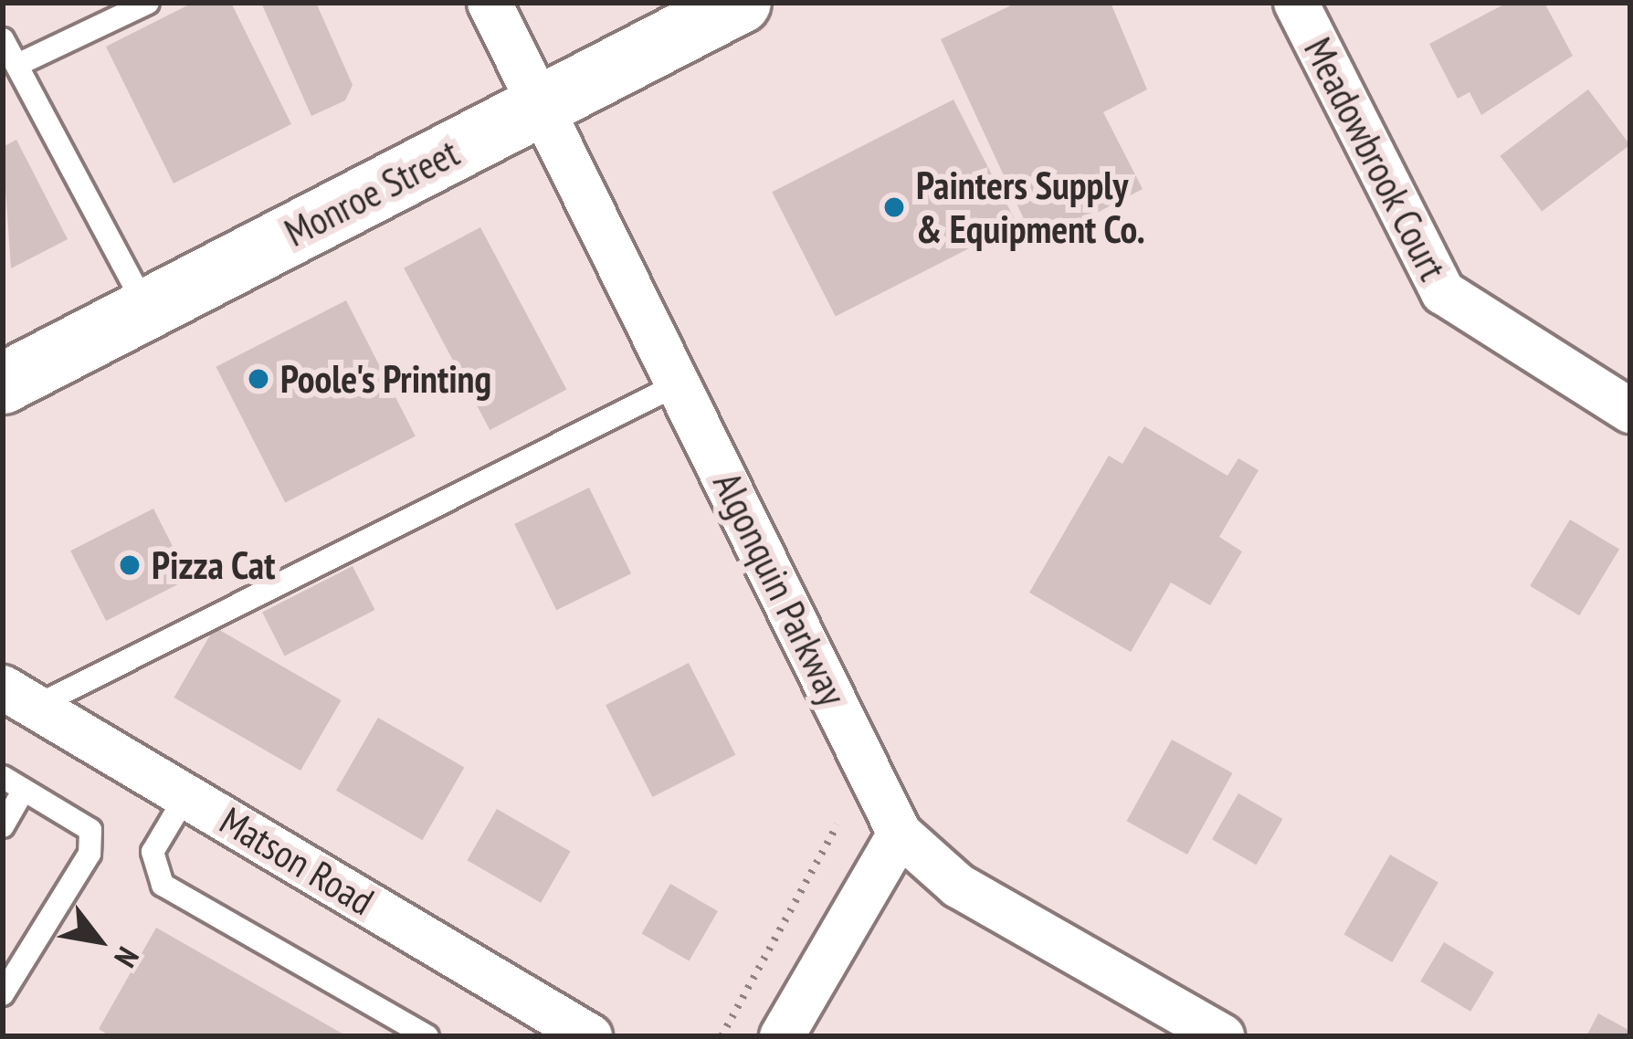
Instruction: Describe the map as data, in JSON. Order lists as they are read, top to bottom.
{
  "streets": {
    "main road": ["Monroe Street"],
    "street": ["Meadowbrook Court", "Algonquin Parkway", "Matson Road"]
  },
  "crossings": [
    ["Monroe Street", "Algonquin Parkway"]
  ],
  "places": ["Painters Supply & Equipment Co.", "Poole's Printing", "Pizza Cat"],
  "north": "bottom right"
}
